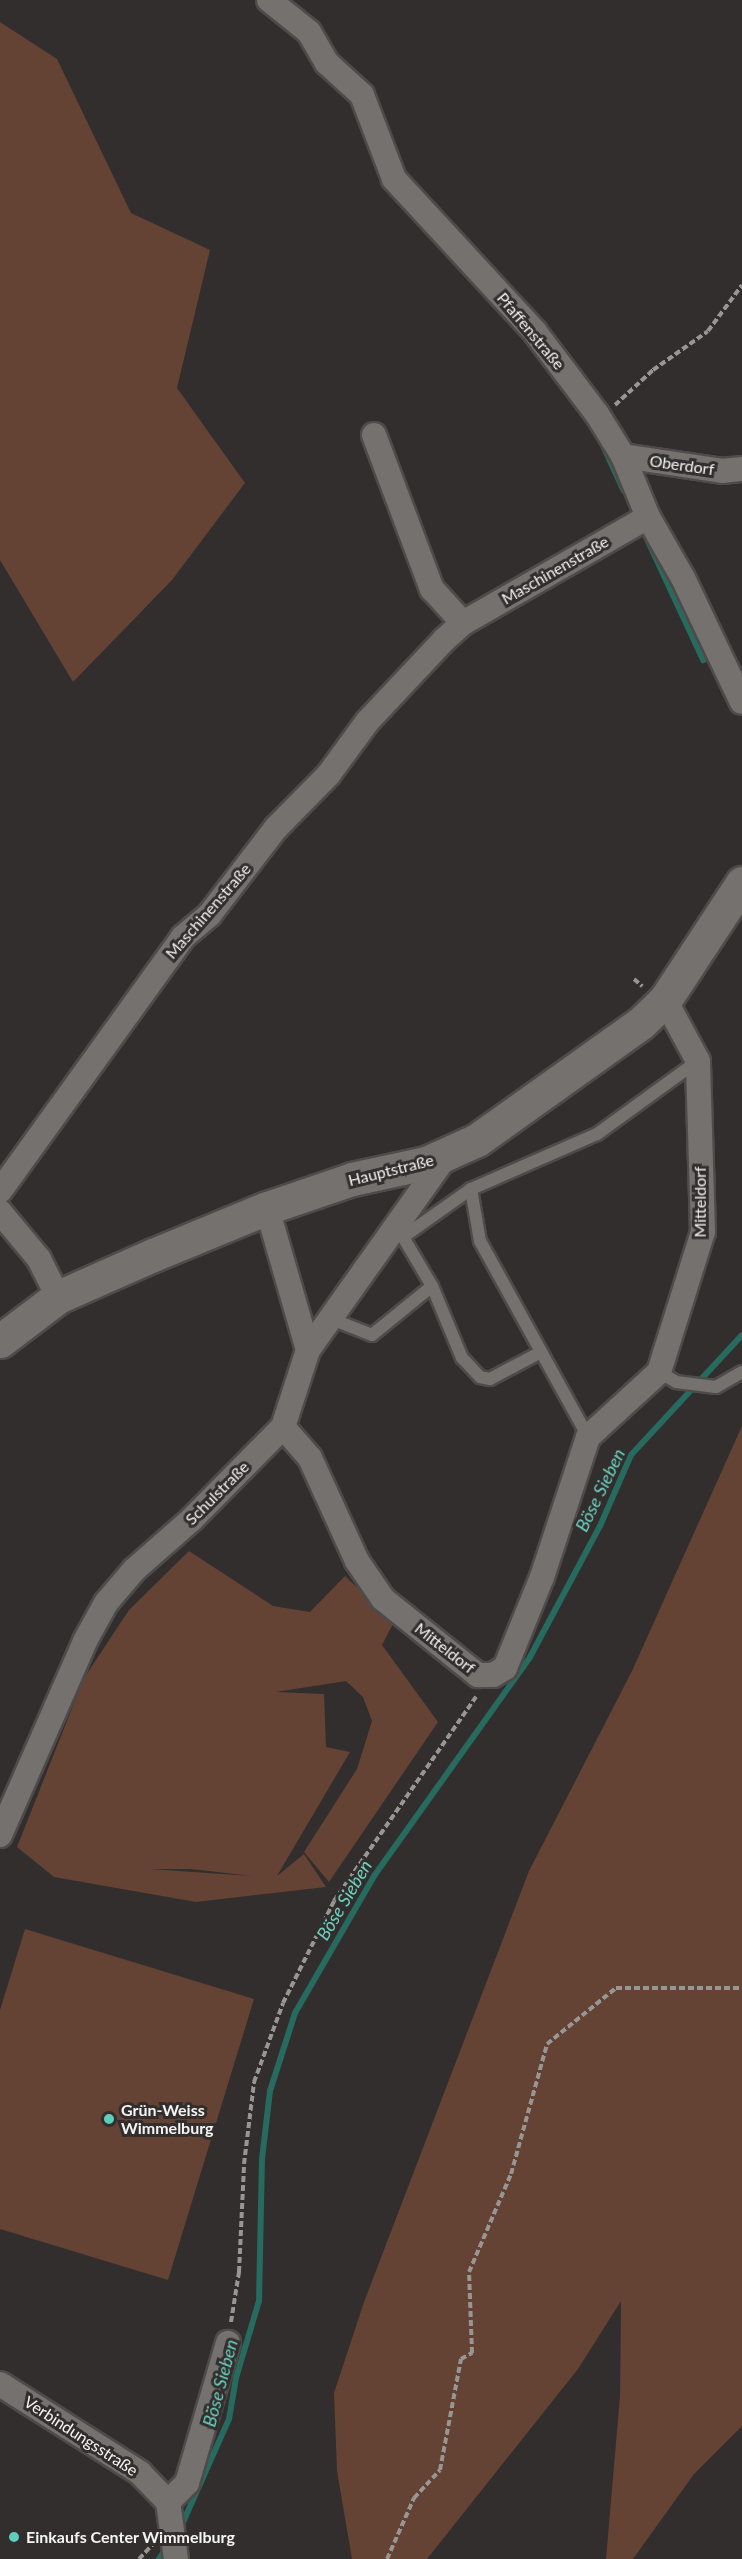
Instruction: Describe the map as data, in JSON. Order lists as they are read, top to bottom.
{
  "streets": {
    "main road": ["Hauptstraße"],
    "street": [
      "Pfaffenstraße",
      "Oberdorf",
      "Maschinenstraße",
      "Mitteldorf",
      "Schulstraße",
      "Verbindungsstraße"
    ]
  },
  "crossings": [
    ["Pfaffenstraße", "Oberdorf"],
    ["Pfaffenstraße", "Maschinenstraße"],
    ["Hauptstraße", "Mitteldorf"],
    ["Hauptstraße", "Schulstraße"],
    ["Mitteldorf", "Schulstraße"]
  ],
  "water": ["Böse Sieben"],
  "places": ["Grün-Weiss Wimmelburg", "Einkaufs Center Wimmelburg"]
}
